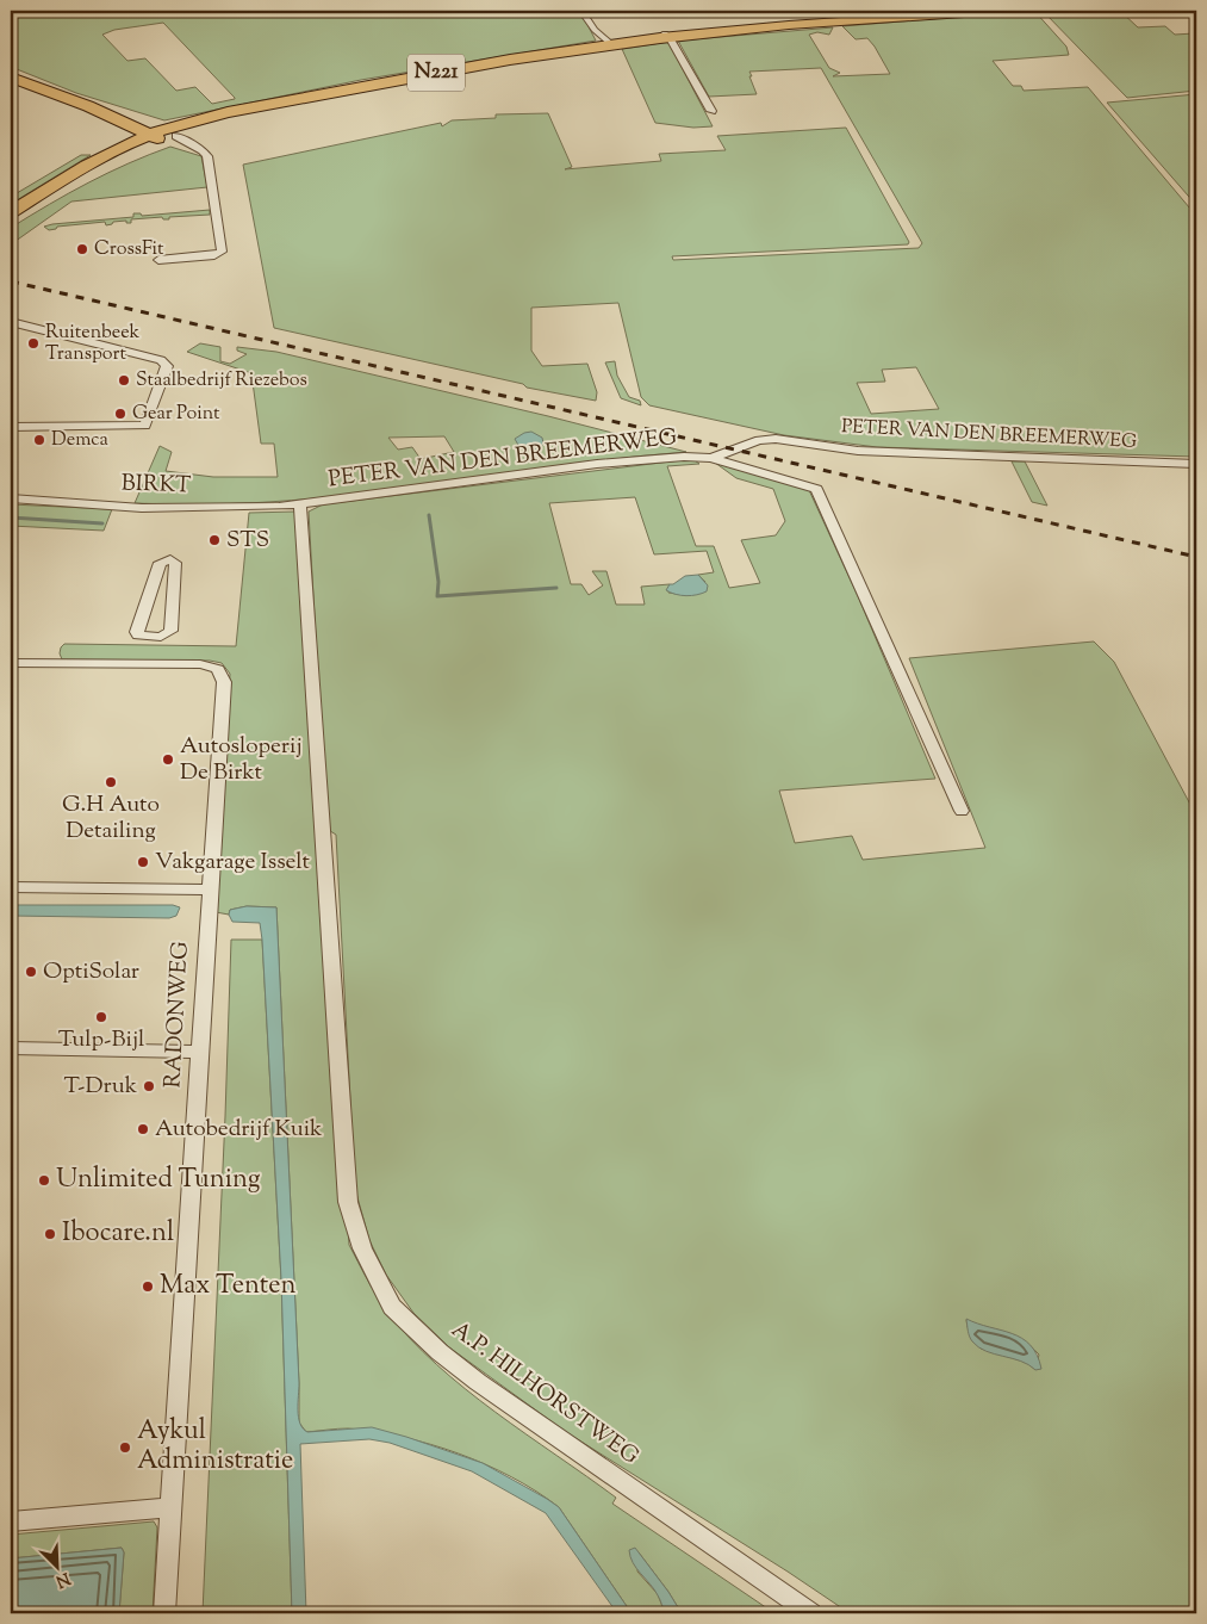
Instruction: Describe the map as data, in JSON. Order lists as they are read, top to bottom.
{
  "streets": {
    "main road": ["N221"],
    "street": [
      "PETER VAN DEN BREEMERWEG",
      "BIRKT",
      "RADONWEG",
      "A.P. HILHORSTWEG"
    ]
  },
  "crossings": [
    ["PETER VAN DEN BREEMERWEG", "BIRKT"],
    ["PETER VAN DEN BREEMERWEG", "A.P. HILHORSTWEG"],
    ["BIRKT", "A.P. HILHORSTWEG"]
  ],
  "places": [
    "CrossFit",
    "Ruitenbeek Transport",
    "Staalbedrijf Riezebos",
    "Gear Point",
    "Demca",
    "STS",
    "Autosloperij De Birkt",
    "G.H Auto Detailing",
    "Vakgarage Isselt",
    "OptiSolar",
    "Tulp-Bijl",
    "T-Druk",
    "Autobedrijf Kuik",
    "Unlimited Tuning",
    "Ibocare.nl",
    "Max Tenten",
    "Aykul Administratie"
  ],
  "north": "bottom right"
}
